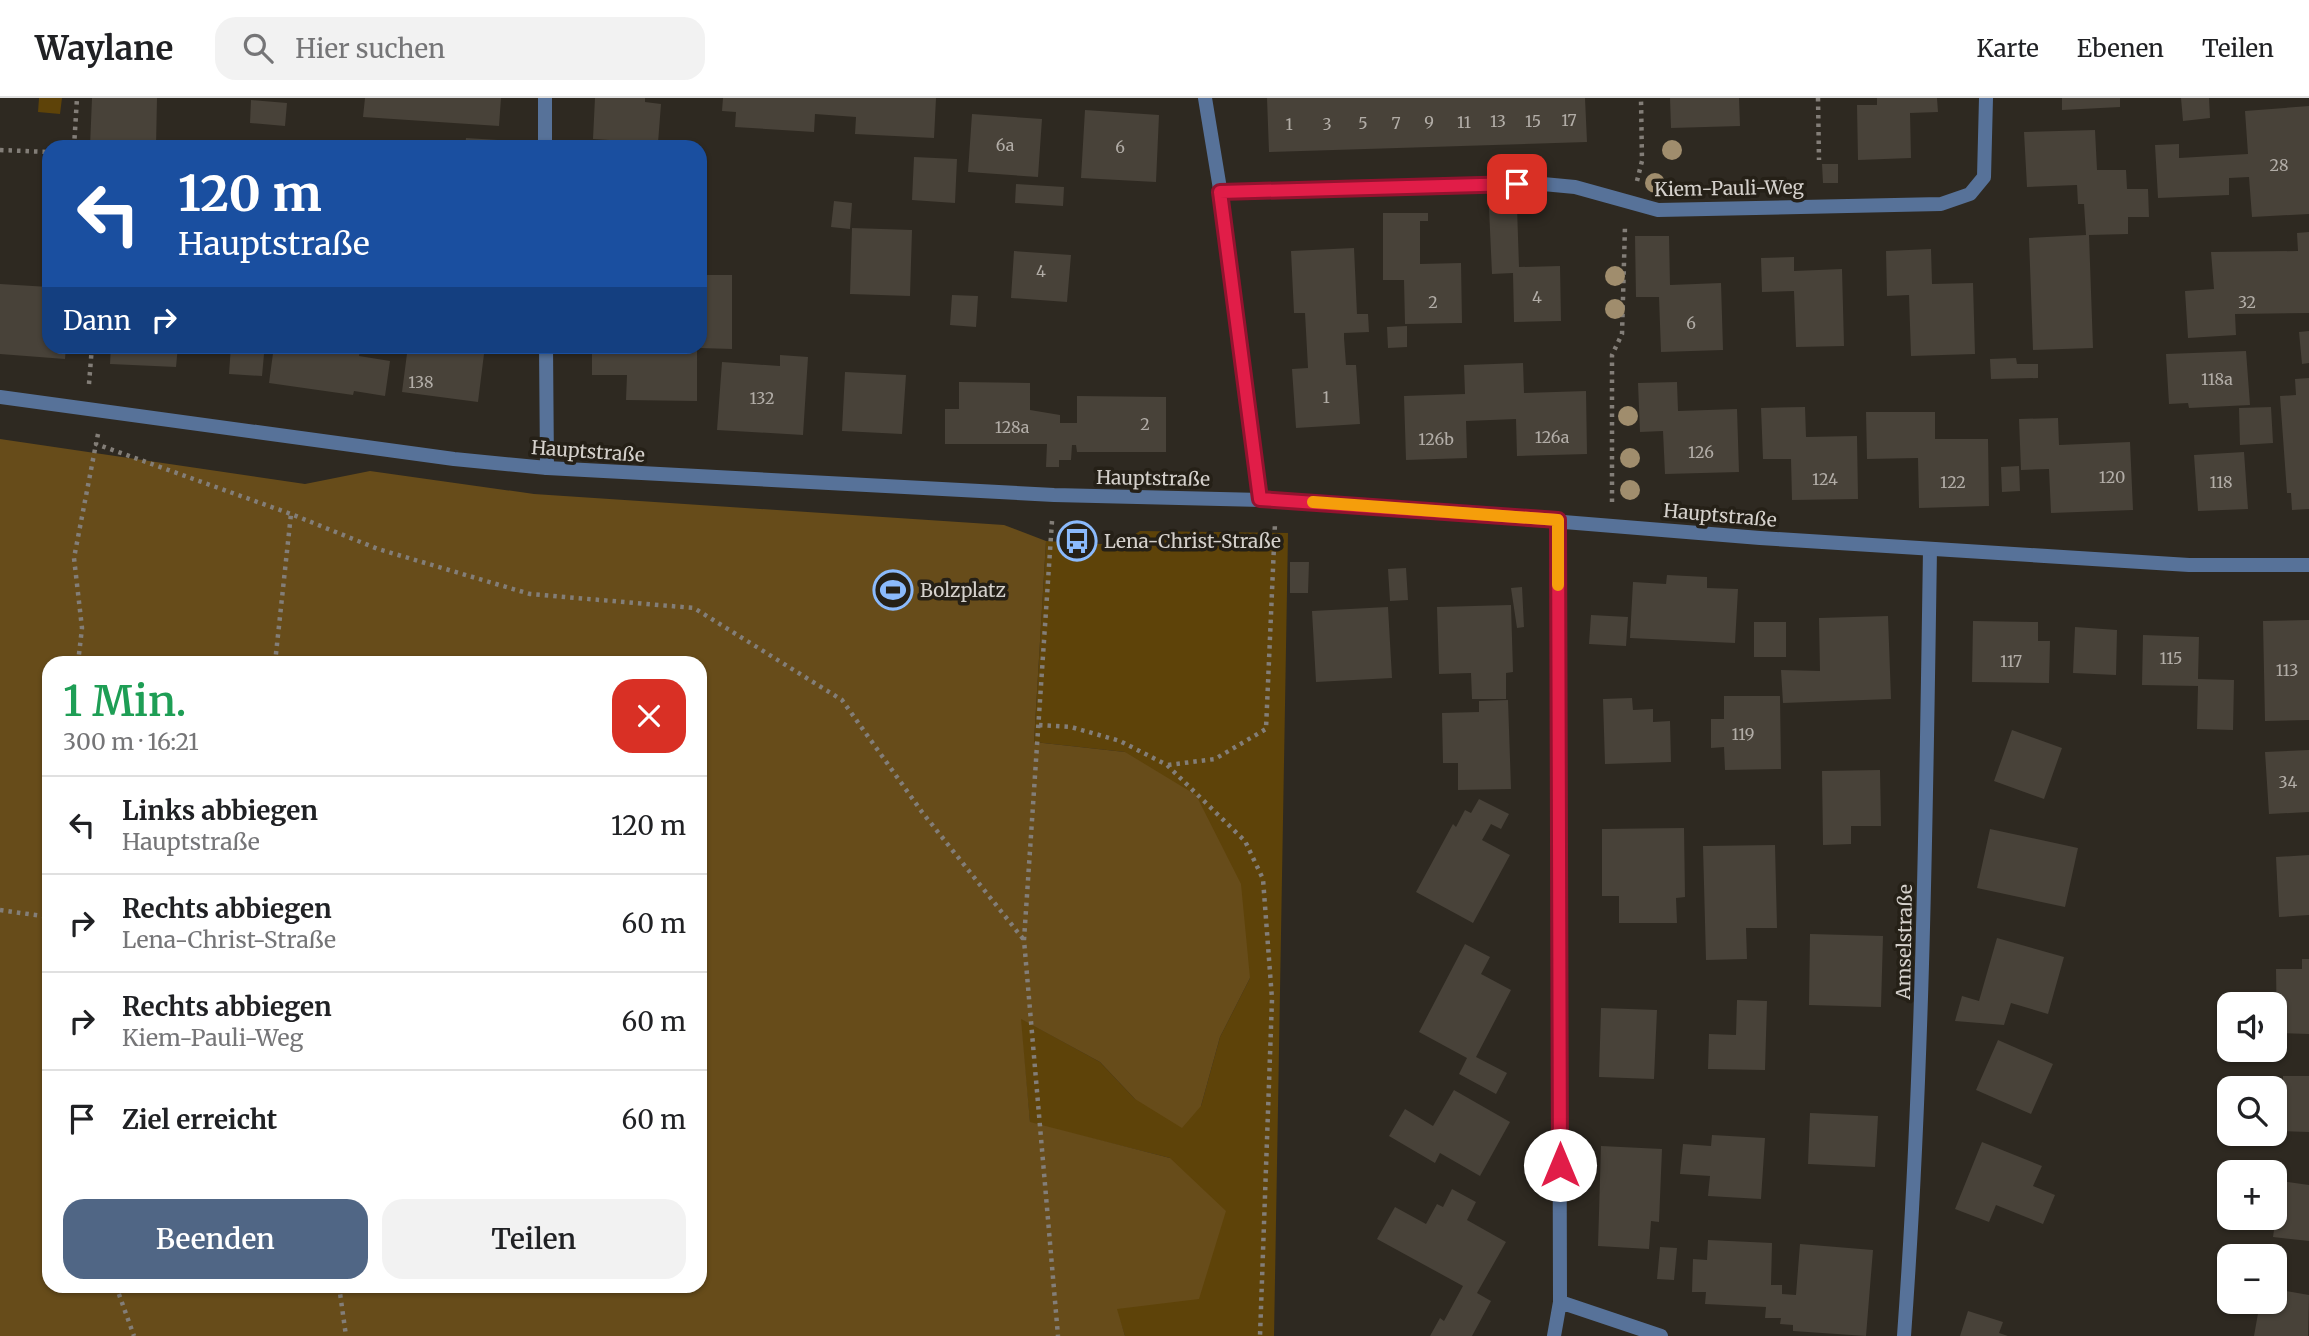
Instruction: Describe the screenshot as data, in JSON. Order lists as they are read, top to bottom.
{
  "streets": {
    "street": ["Kiem-Pauli-Weg", "Hauptstraße", "Amselstraße"]
  },
  "crossings": [
    ["Hauptstraße", "Amselstraße"]
  ],
  "places": {
    "bus stop": ["Lena-Christ-Straße"],
    "sports": ["Bolzplatz"]
  },
  "house_numbers": [
    "17",
    "13",
    "15",
    "9",
    "11",
    "5",
    "7",
    "1",
    "3",
    "6a",
    "6",
    "28",
    "4",
    "4",
    "2",
    "32",
    "6",
    "118a",
    "138",
    "1",
    "132",
    "2",
    "128a",
    "126a",
    "126b",
    "126",
    "120",
    "124",
    "122",
    "118",
    "115",
    "117",
    "113",
    "119",
    "34"
  ],
  "page": {
    "header": "Waylane",
    "search": "Hier suchen",
    "nav": ["Karte", "Ebenen", "Teilen"],
    "turn": ["120 m", "Hauptstraße"],
    "then": "Dann",
    "heading": ["1 Min.", "300 m · 16:21"],
    "list": [
      {
        "name": "Links abbiegen",
        "note": "Hauptstraße",
        "value": "120 m"
      },
      {
        "name": "Rechts abbiegen",
        "note": "Lena-Christ-Straße",
        "value": "60 m"
      },
      {
        "name": "Rechts abbiegen",
        "note": "Kiem-Pauli-Weg",
        "value": "60 m"
      },
      {
        "name": "Ziel erreicht",
        "value": "60 m"
      }
    ],
    "map_buttons": ["+", "−"],
    "buttons": ["Beenden", "Teilen"]
  }
}
